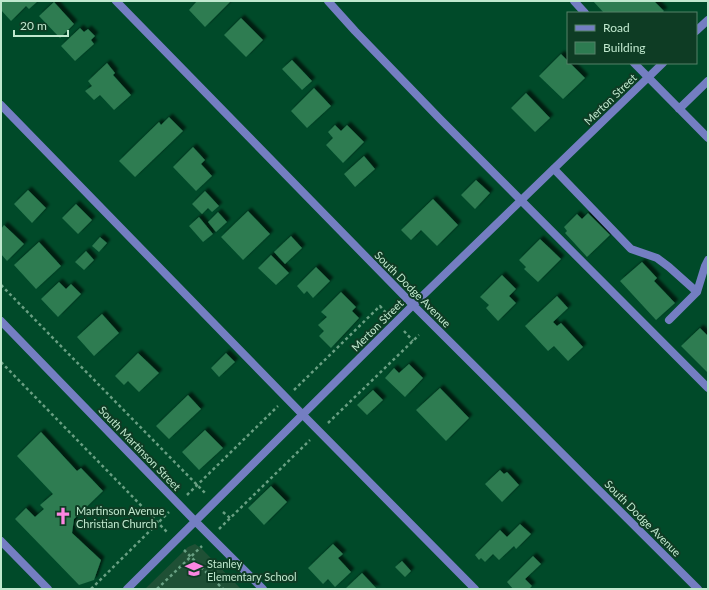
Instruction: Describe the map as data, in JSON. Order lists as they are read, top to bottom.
{
  "streets": {
    "street": ["Merton Street", "South Dodge Avenue", "South Martinson Street"]
  },
  "crossings": [
    ["Merton Street", "South Dodge Avenue"],
    ["Merton Street", "South Martinson Street"]
  ],
  "places": {
    "church": ["Martinson Avenue Christian Church"],
    "school or university": ["Stanley Elementary School"]
  },
  "legend": ["Road", "Building"],
  "scale_bar": "20 m"
}
